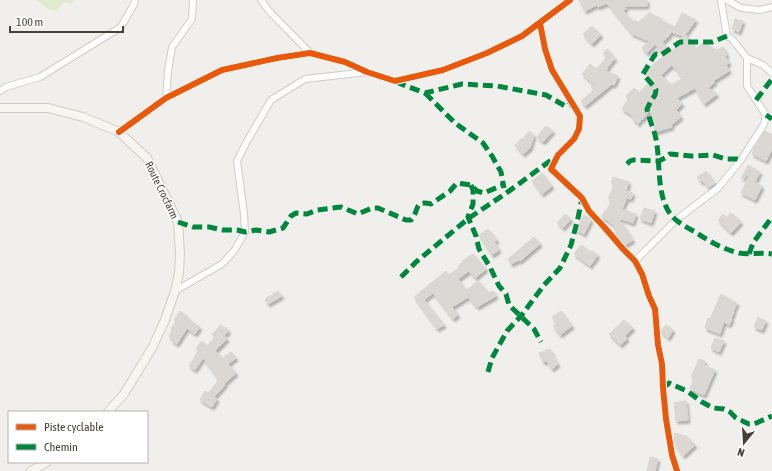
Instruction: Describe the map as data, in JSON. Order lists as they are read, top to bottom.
{
  "streets": {
    "street": ["Route Crocfarm"]
  },
  "legend": ["Piste cyclable", "Chemin"],
  "scale_bar": "100 m",
  "north": "bottom"
}
